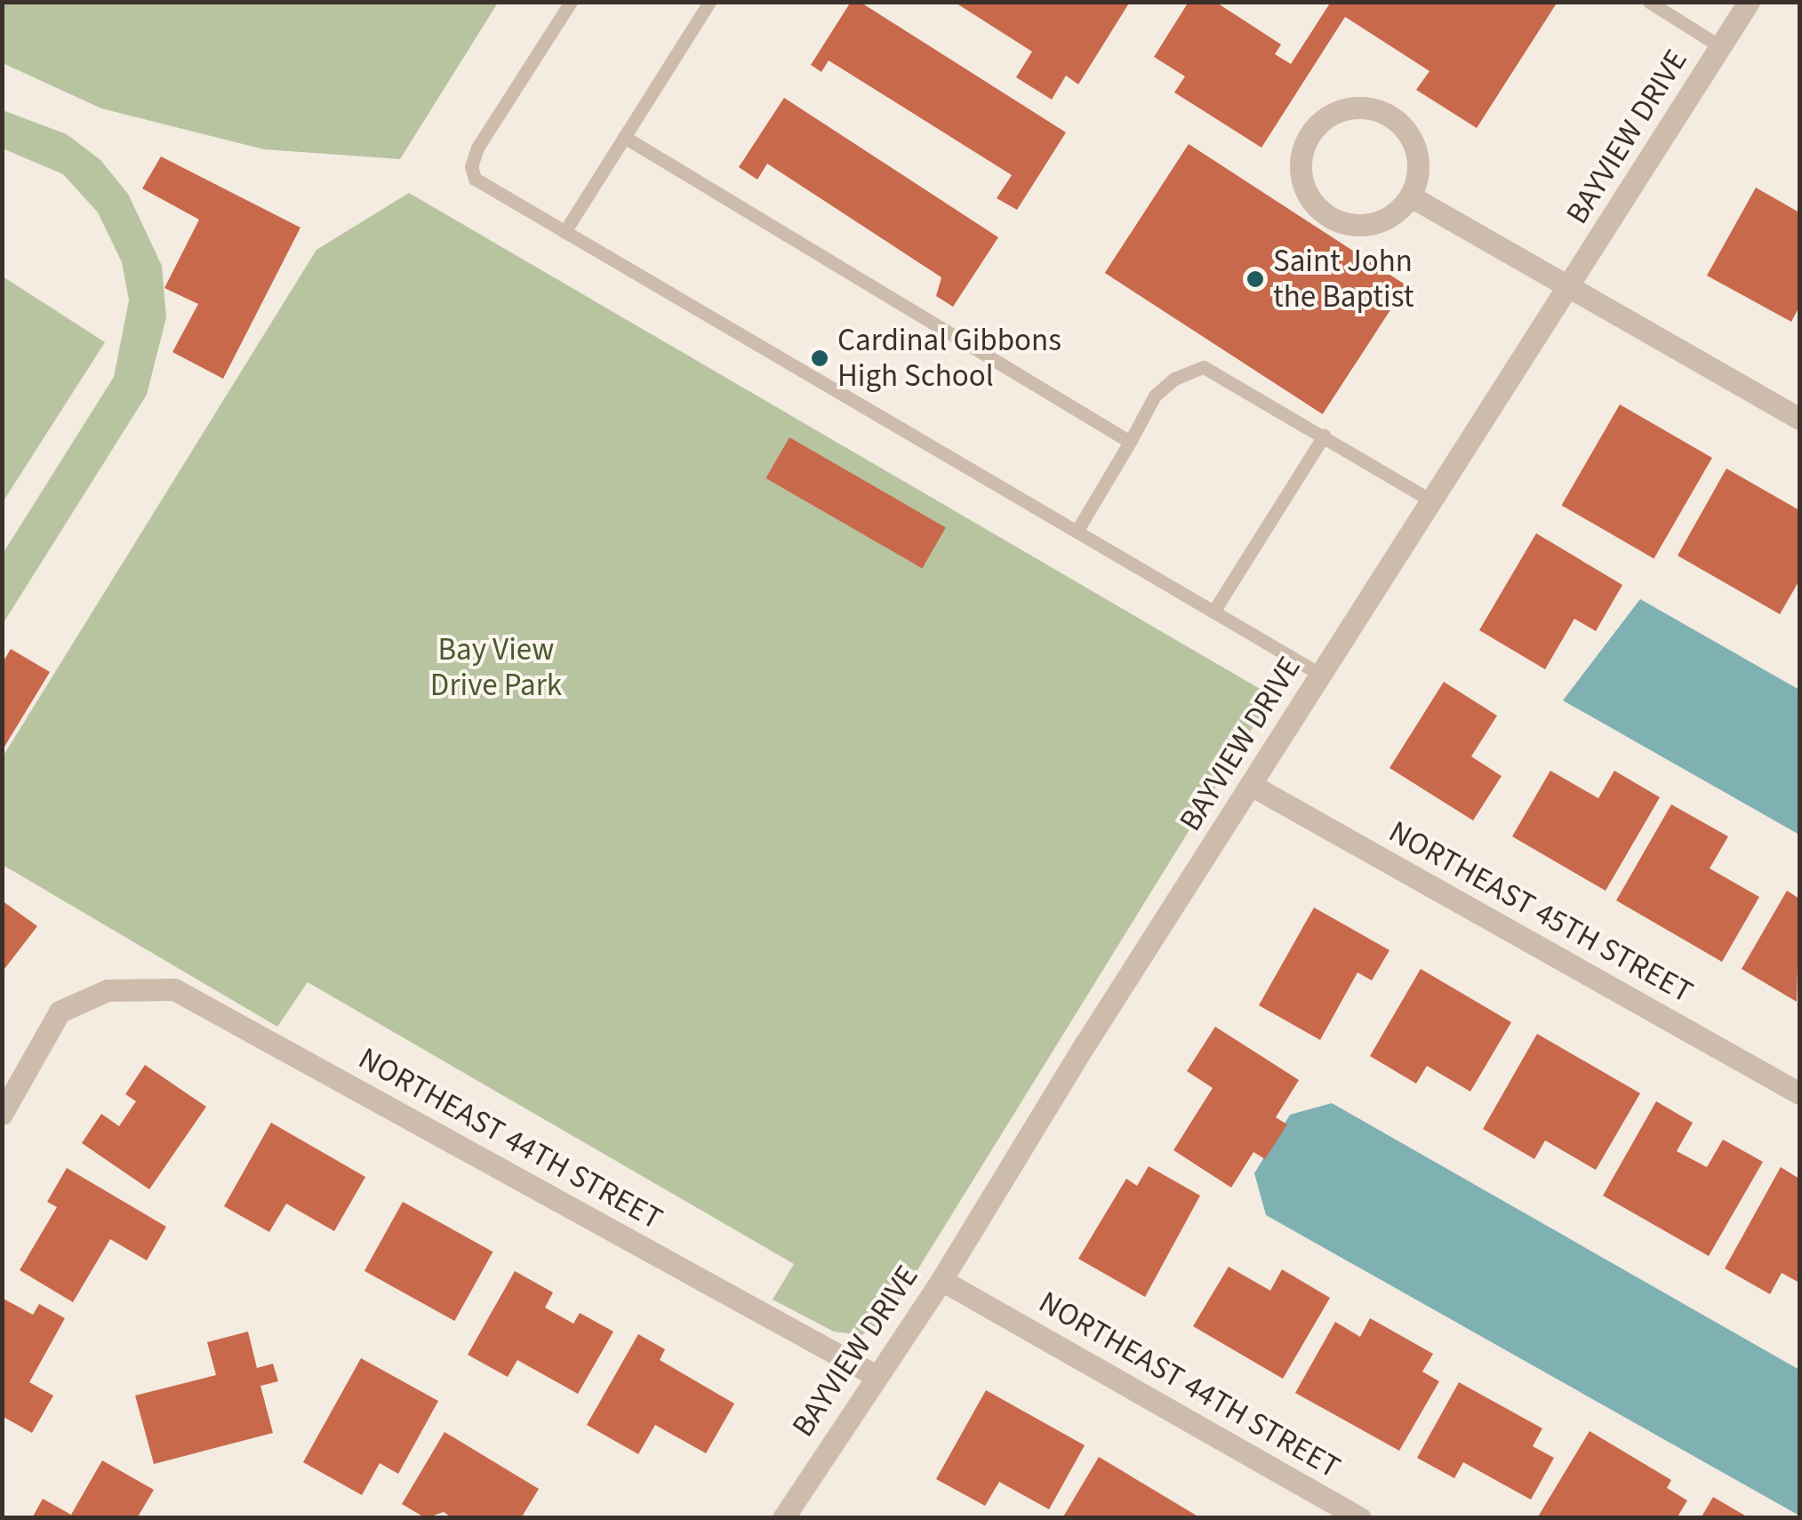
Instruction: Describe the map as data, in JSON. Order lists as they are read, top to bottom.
{
  "streets": {
    "street": ["BAYVIEW DRIVE", "NORTHEAST 45TH STREET", "NORTHEAST 44TH STREET"]
  },
  "crossings": [
    ["BAYVIEW DRIVE", "NORTHEAST 45TH STREET"],
    ["BAYVIEW DRIVE", "NORTHEAST 44TH STREET"]
  ],
  "parks": ["Bay View Drive Park"],
  "places": ["Saint John the Baptist", "Cardinal Gibbons High School"]
}
